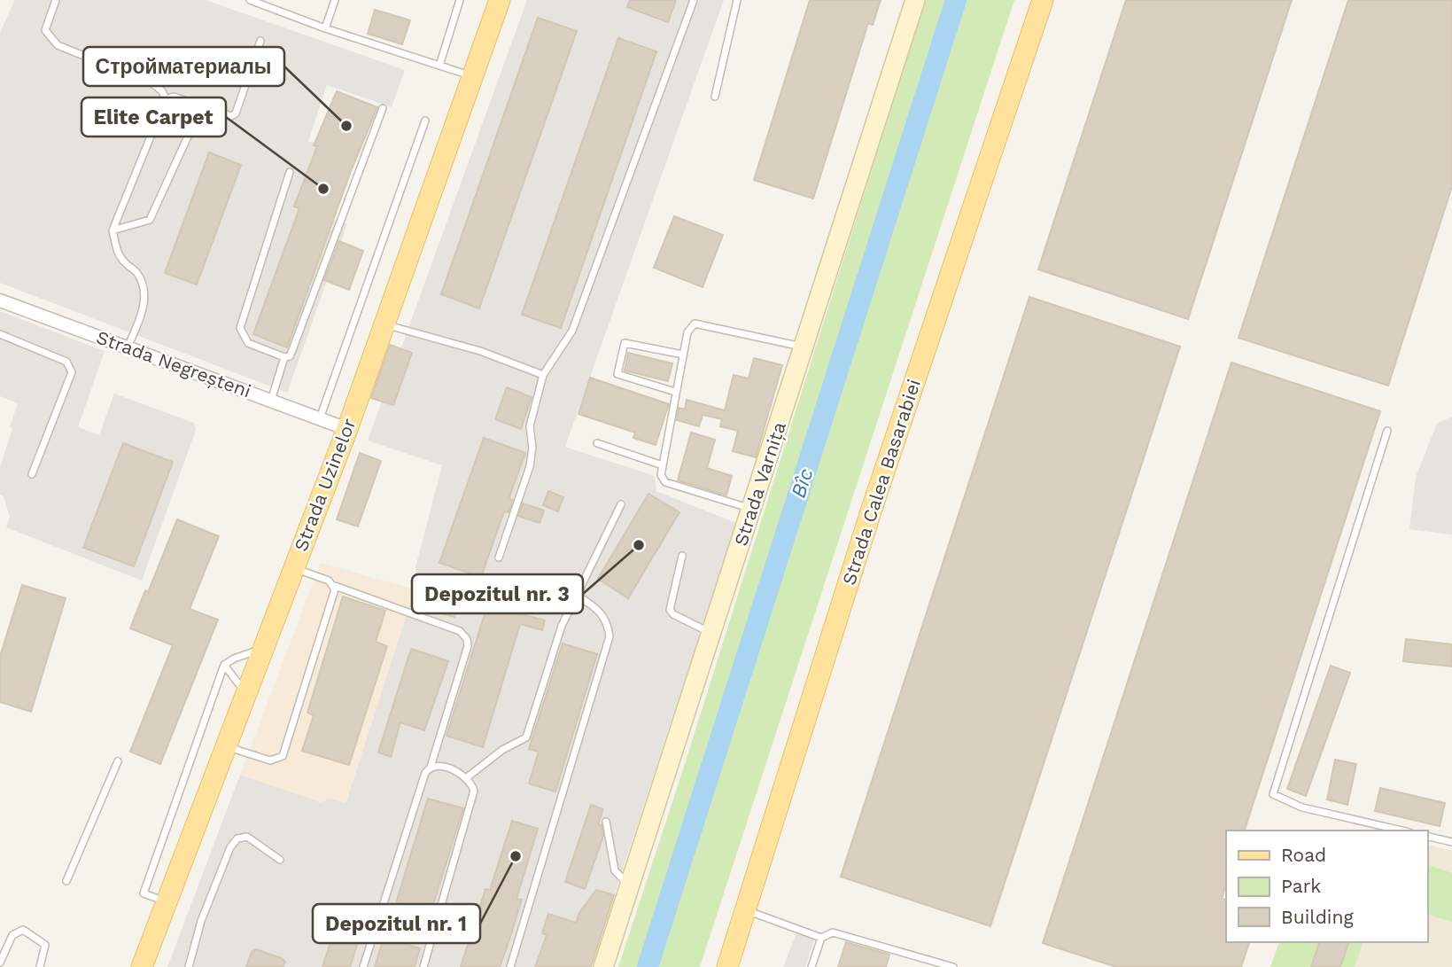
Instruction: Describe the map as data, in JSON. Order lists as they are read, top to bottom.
{
  "streets": {
    "main road": ["Strada Calea Basarabiei", "Strada Uzinelor"],
    "street": ["Strada Negreșteni", "Strada Varnița"]
  },
  "crossings": [
    ["Strada Negreșteni", "Strada Uzinelor"]
  ],
  "water": ["Bîc"],
  "places": [
    "Стройматериалы",
    "Elite Carpet",
    "Depozitul nr. 3",
    "Depozitul nr. 1"
  ],
  "legend": ["Road", "Park", "Building"]
}
